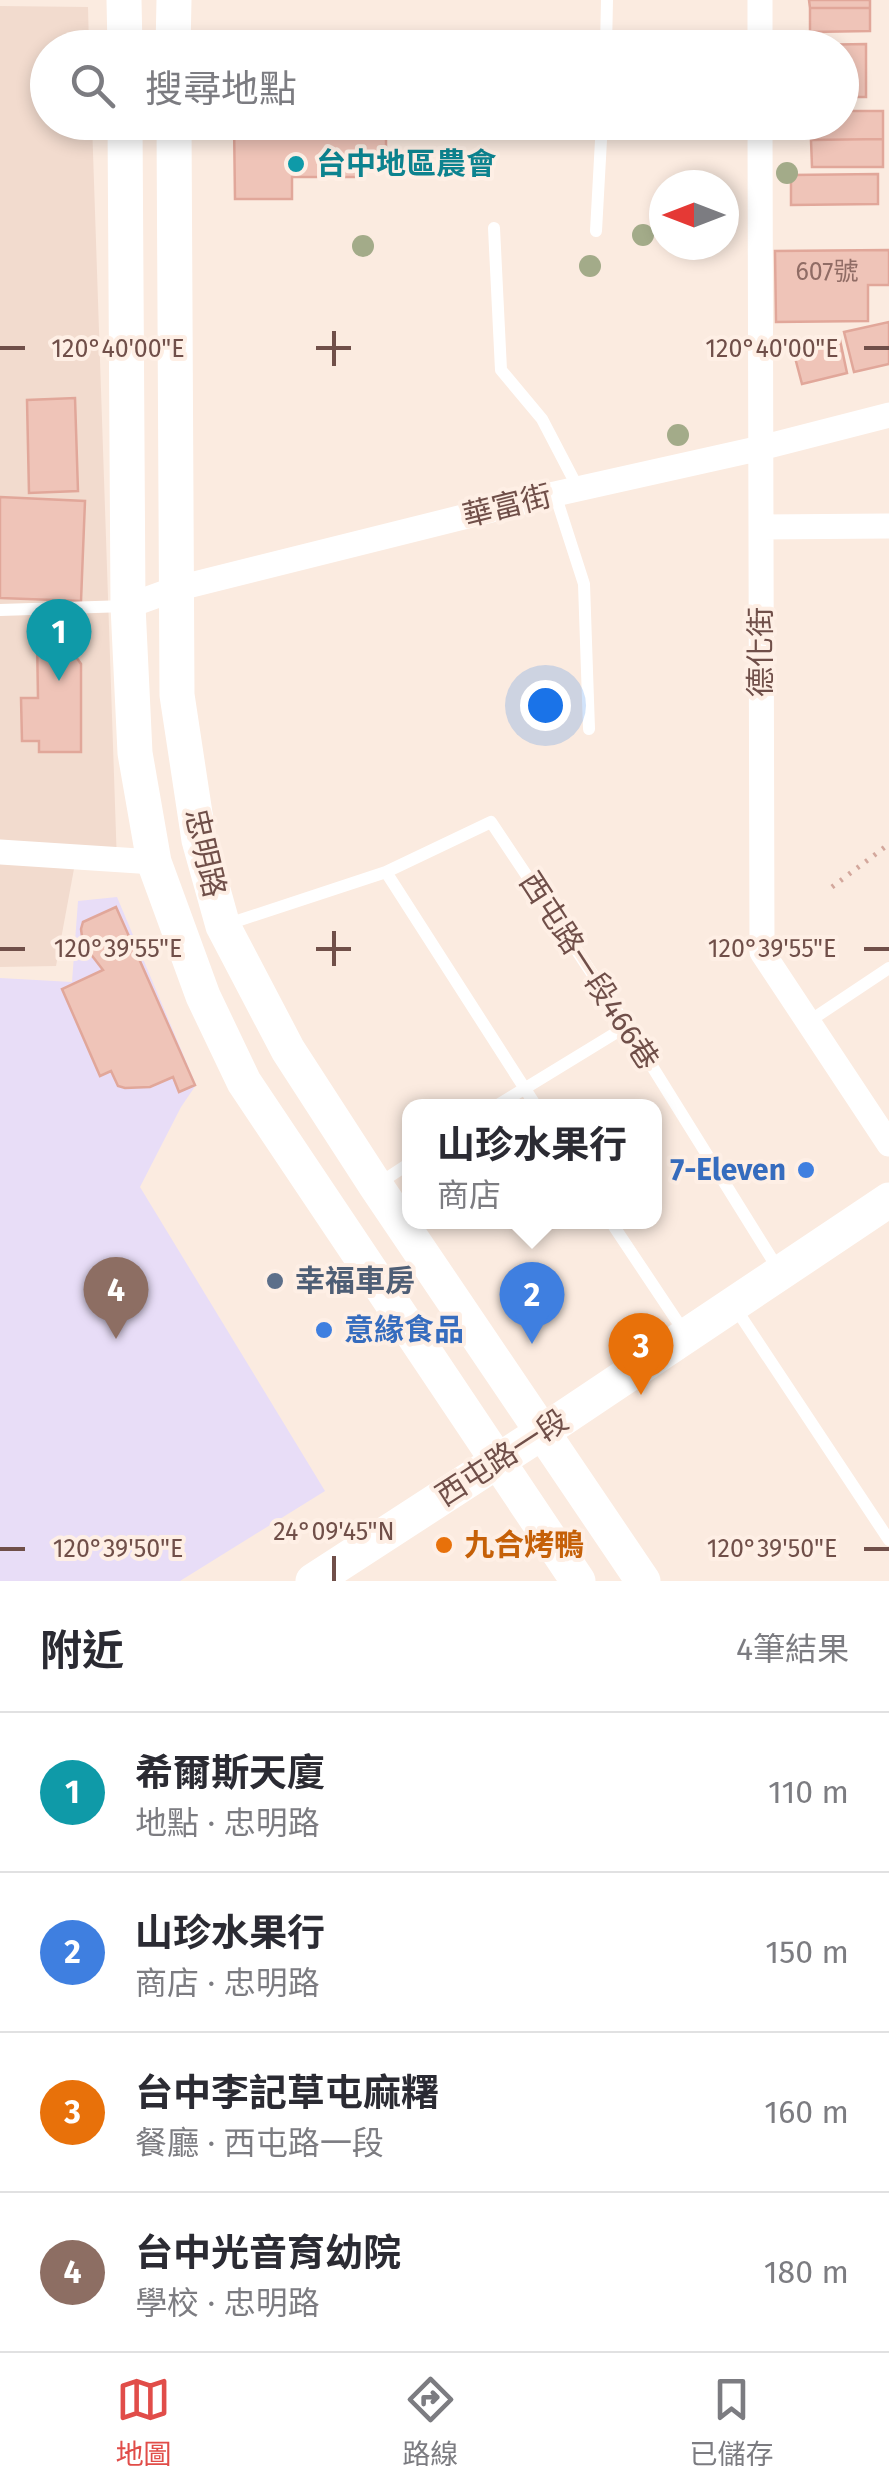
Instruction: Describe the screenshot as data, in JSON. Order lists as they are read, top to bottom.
{
  "streets": {
    "main road": ["忠明路", "西屯路一段"],
    "street": ["華富街", "德化街"],
    "lane": ["西屯路一段466巷"]
  },
  "crossings": [
    ["華富街", "德化街"],
    ["華富街", "忠明路"],
    ["忠明路", "西屯路一段"],
    ["西屯路一段466巷", "西屯路一段"]
  ],
  "places": [
    "台中地區農會",
    "7-Eleven",
    "幸福車房",
    "意緣食品",
    "九合烤鴨"
  ],
  "house_numbers": ["607號"],
  "north": "left",
  "page": {
    "search": "搜尋地點",
    "pins": [
      "1",
      "4",
      "2",
      "3"
    ],
    "popup": ["山珍水果行", "商店"],
    "heading": ["附近", "4筆結果"],
    "list": [
      {
        "mark": "1",
        "name": "希爾斯天廈",
        "note": "地點 · 忠明路",
        "value": "110 m"
      },
      {
        "mark": "2",
        "name": "山珍水果行",
        "note": "商店 · 忠明路",
        "value": "150 m"
      },
      {
        "mark": "3",
        "name": "台中李記草屯麻糬",
        "note": "餐廳 · 西屯路一段",
        "value": "160 m"
      },
      {
        "mark": "4",
        "name": "台中光音育幼院",
        "note": "學校 · 忠明路",
        "value": "180 m"
      }
    ],
    "nav": ["地圖", "路線", "已儲存"]
  },
  "coordinates": [
    "120°40'00\"E",
    "120°39'55\"E",
    "24°09'45\"N",
    "120°39'50\"E"
  ]
}
